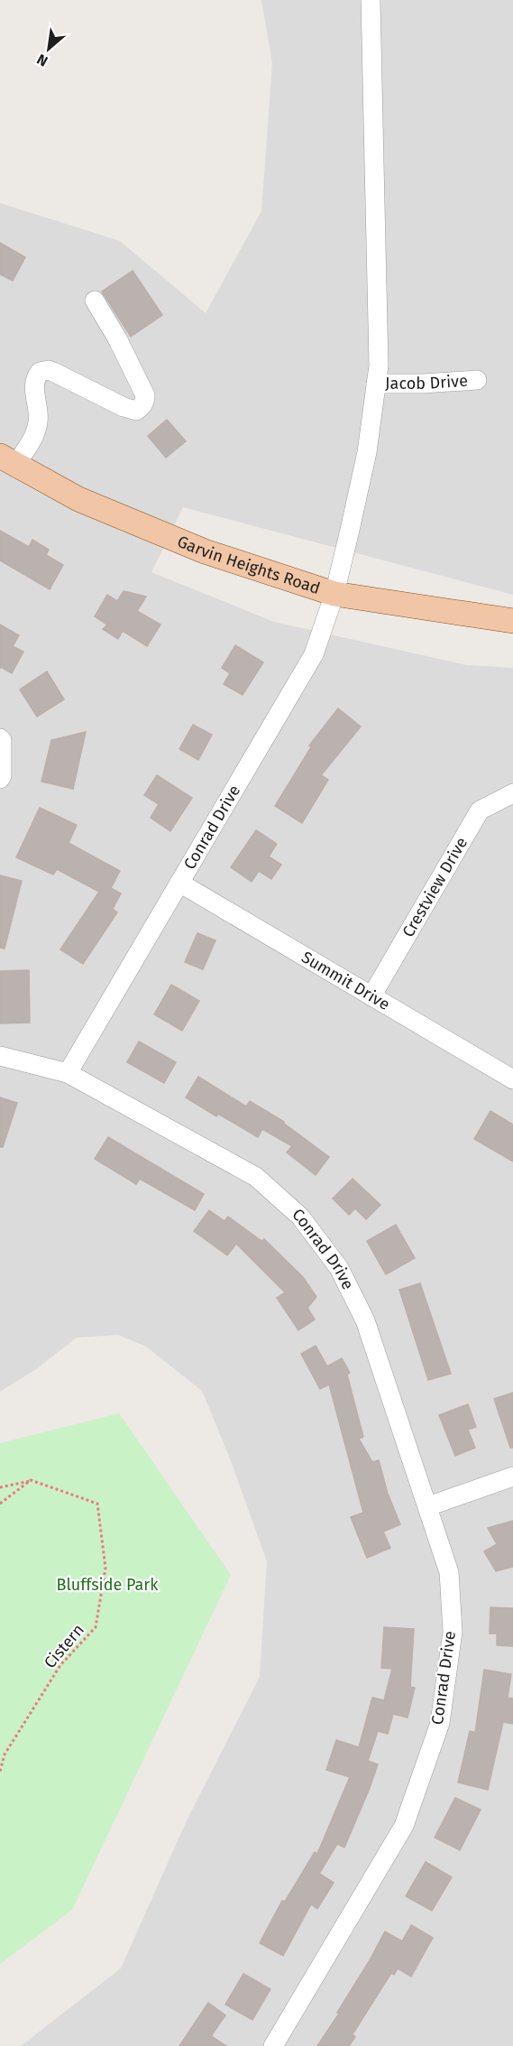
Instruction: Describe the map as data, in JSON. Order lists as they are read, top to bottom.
{
  "streets": {
    "main road": ["Garvin Heights Road"],
    "street": [
      "Jacob Drive",
      "Conrad Drive",
      "Crestview Drive",
      "Summit Drive"
    ],
    "path": ["Cistern"]
  },
  "crossings": [
    ["Jacob Drive", "Conrad Drive"],
    ["Garvin Heights Road", "Conrad Drive"],
    ["Conrad Drive", "Summit Drive"],
    ["Crestview Drive", "Summit Drive"]
  ],
  "parks": ["Bluffside Park"],
  "north": "bottom left"
}
